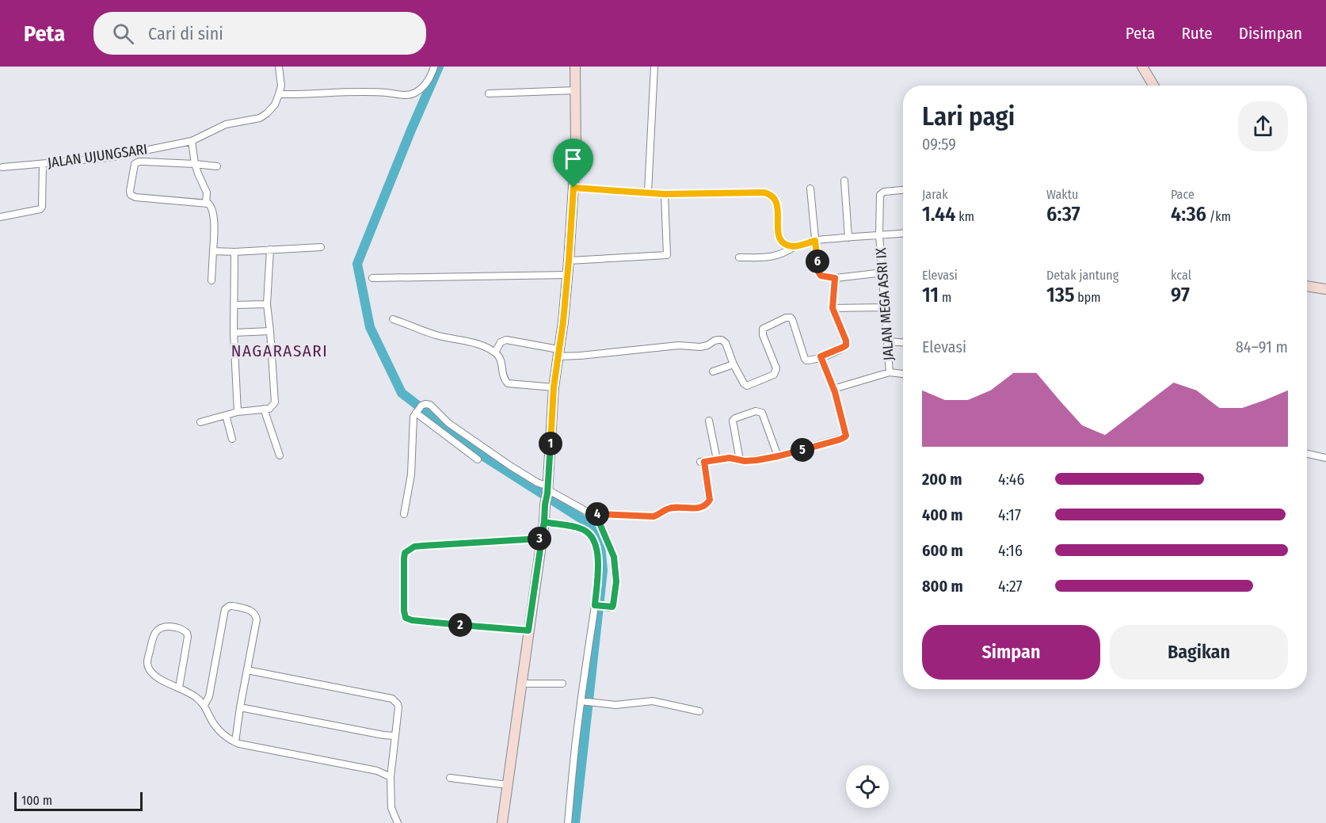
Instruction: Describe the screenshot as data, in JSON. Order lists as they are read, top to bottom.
{
  "streets": {
    "street": ["JALAN UJUNGSARI", "JALAN MEGA ASRI IX"]
  },
  "districts": ["NAGARASARI"],
  "scale_bar": "100 m",
  "page": {
    "header": "Peta",
    "search": "Cari di sini",
    "nav": ["Peta", "Rute", "Disimpan"],
    "heading": ["Lari pagi", "09:59"],
    "stats": [
      ["Jarak", "1.44 km"],
      ["Waktu", "6:37"],
      ["Pace", "4:36 /km"],
      ["Elevasi", "11 m"],
      ["Detak jantung", "135 bpm"],
      ["kcal", "97"]
    ],
    "pins": [
      "6",
      "1",
      "5",
      "4",
      "3",
      "2"
    ],
    "chart": ["Elevasi", "84–91 m"],
    "list": [
      {
        "name": "200 m",
        "note": "4:46"
      },
      {
        "name": "400 m",
        "note": "4:17"
      },
      {
        "name": "600 m",
        "note": "4:16"
      },
      {
        "name": "800 m",
        "note": "4:27"
      }
    ],
    "buttons": ["Simpan", "Bagikan"],
    "scale": "100 m"
  }
}
